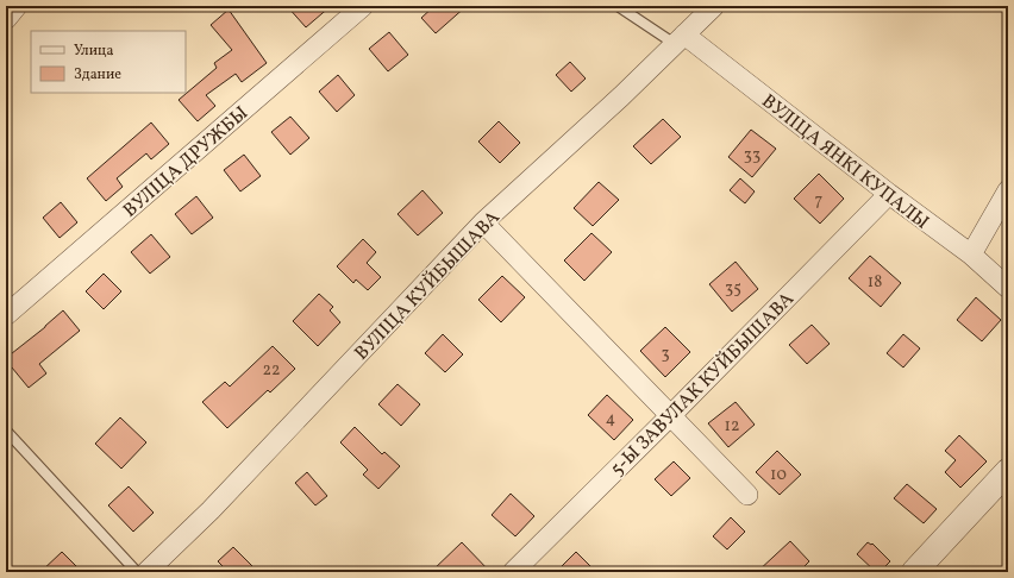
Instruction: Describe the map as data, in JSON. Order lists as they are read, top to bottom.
{
  "streets": {
    "street": [
      "ВУЛІЦА ДРУЖБЫ",
      "ВУЛІЦА ЯНКІ КУПАЛЫ",
      "ВУЛІЦА КУЙБЫШАВА",
      "5-Ы ЗАВУЛАК КУЙБЫШАВА"
    ]
  },
  "crossings": [
    ["ВУЛІЦА ЯНКІ КУПАЛЫ", "ВУЛІЦА КУЙБЫШАВА"],
    ["ВУЛІЦА ЯНКІ КУПАЛЫ", "5-Ы ЗАВУЛАК КУЙБЫШАВА"]
  ],
  "house_numbers": [
    "33",
    "7",
    "18",
    "35",
    "3",
    "22",
    "4",
    "12",
    "10"
  ],
  "legend": ["Улица", "Здание"]
}
